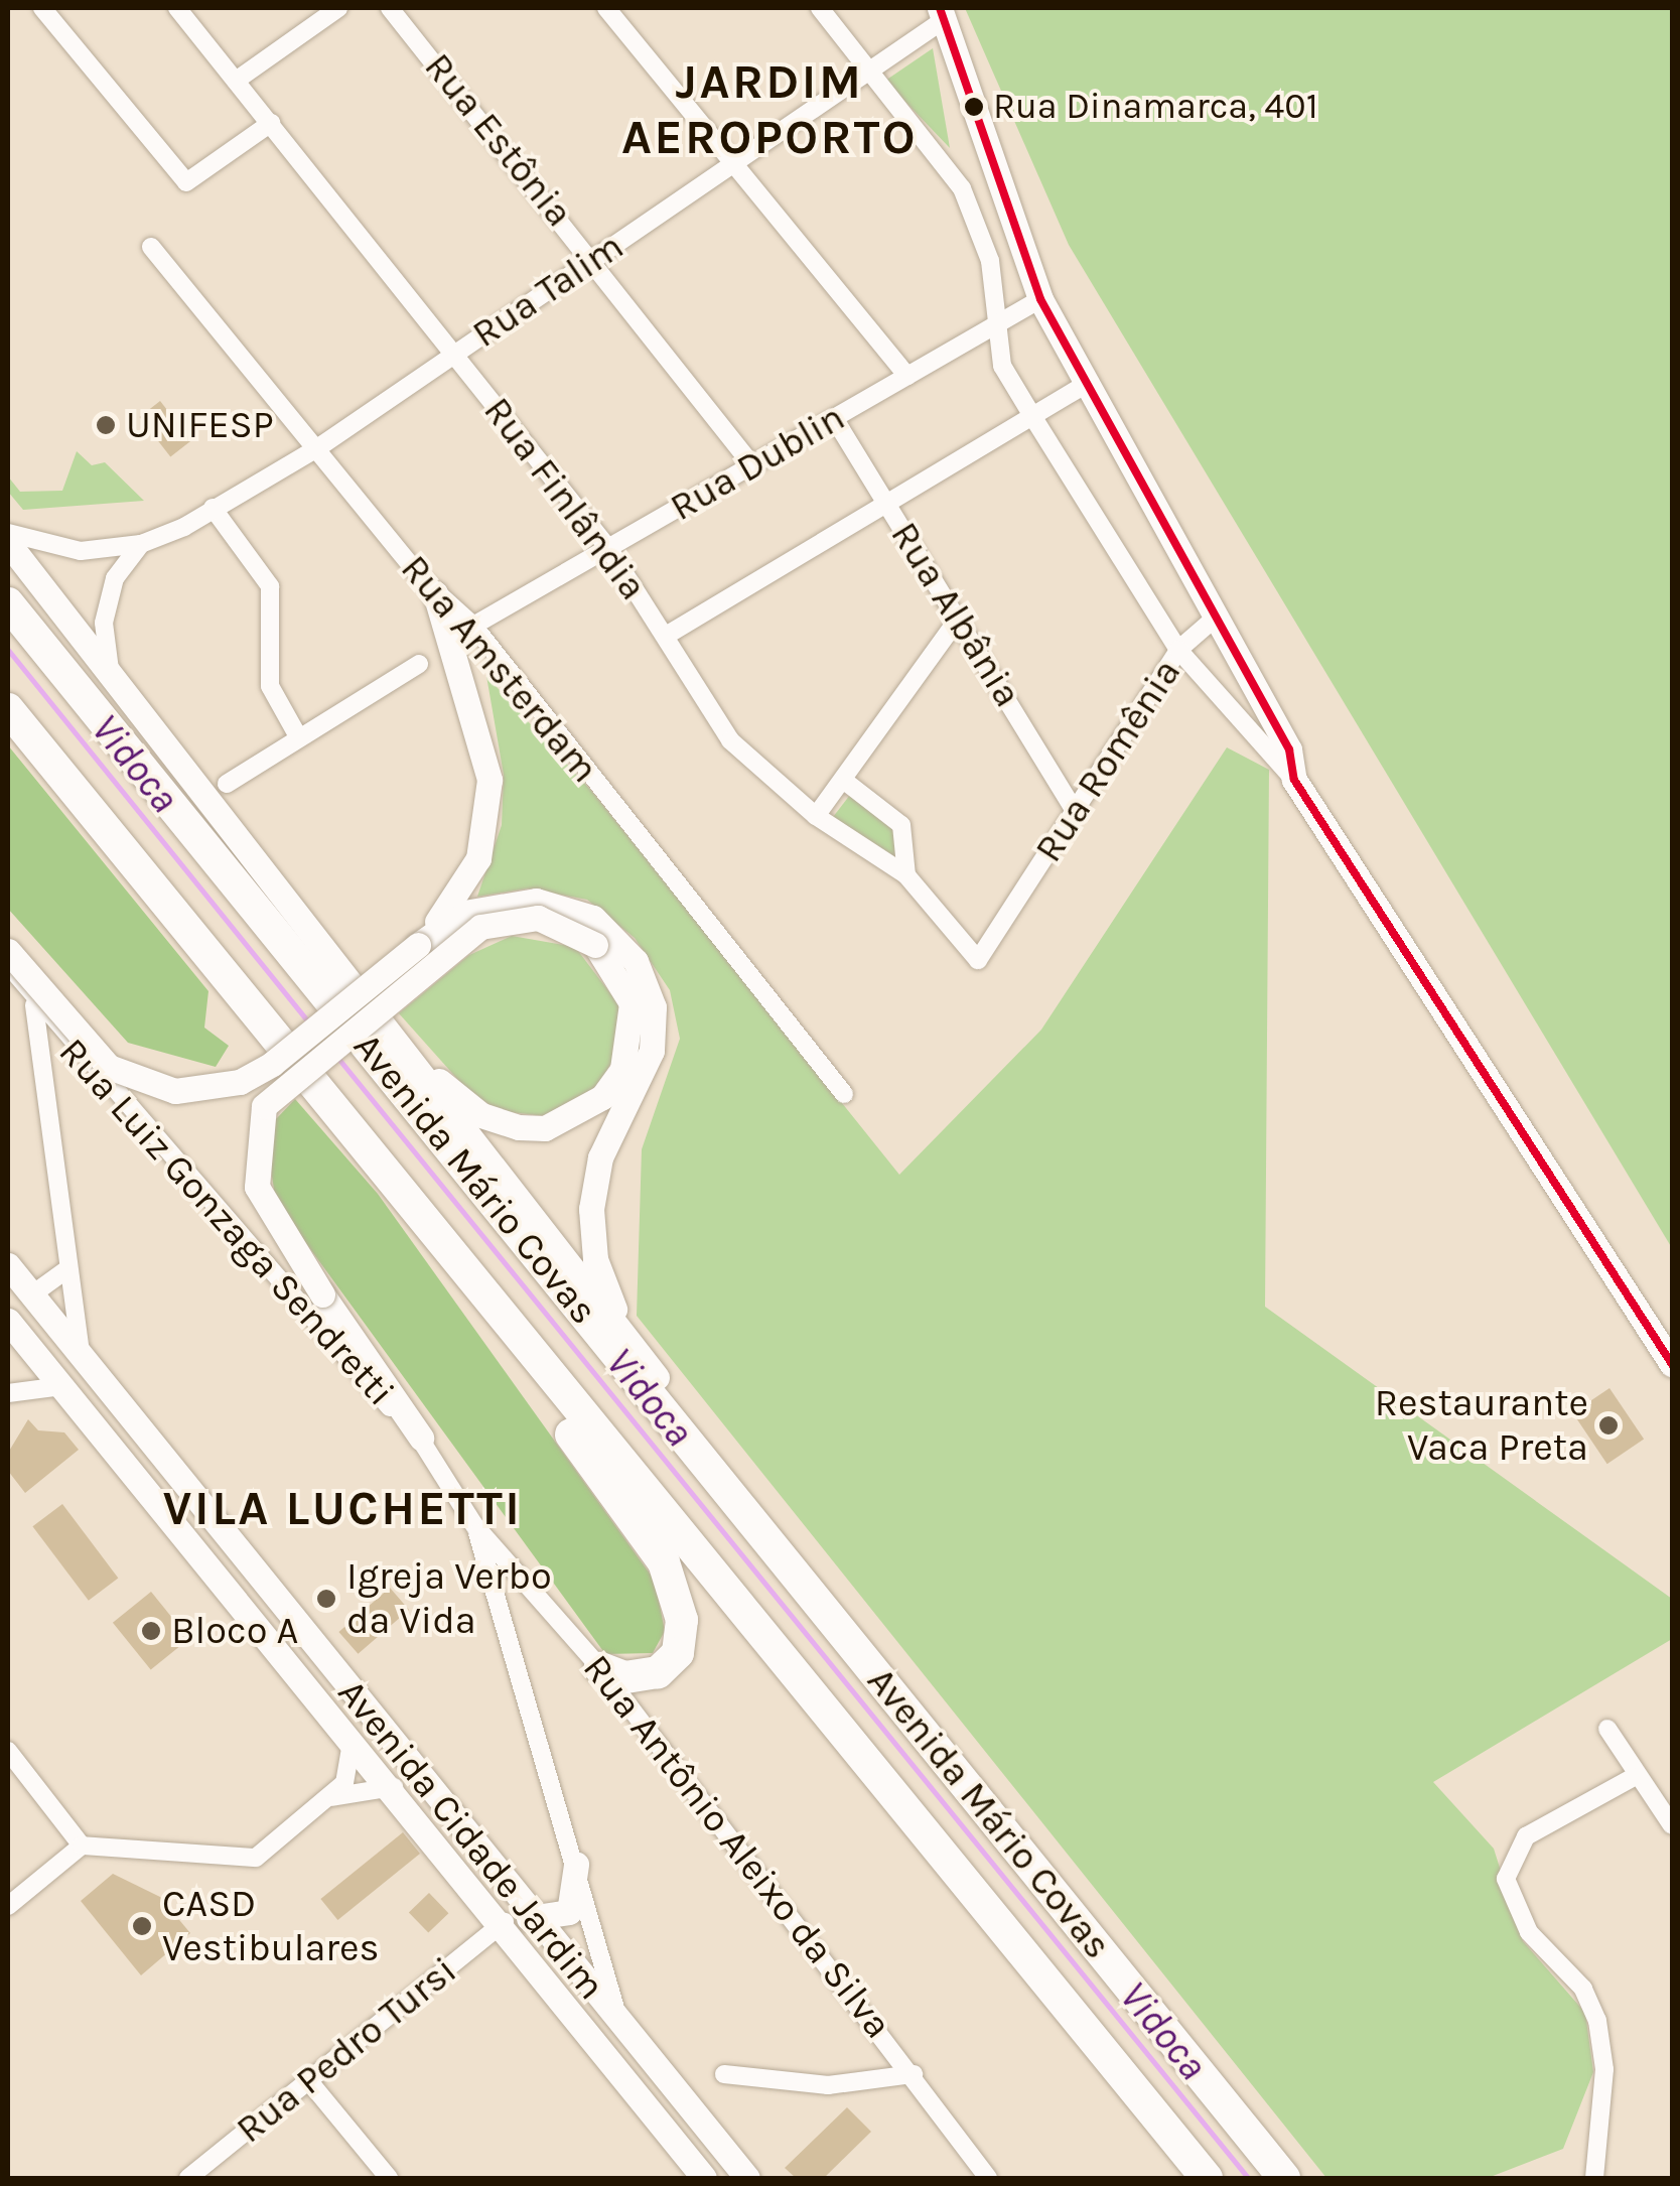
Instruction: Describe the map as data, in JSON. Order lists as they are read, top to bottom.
{
  "streets": {
    "highway": ["Avenida Mário Covas"],
    "main road": ["Avenida Cidade Jardim"],
    "street": [
      "Rua Estônia",
      "Rua Talim",
      "Rua Dublin",
      "Rua Finlândia",
      "Rua Albânia",
      "Rua Amsterdam",
      "Rua Romênia",
      "Rua Luiz Gonzaga Sendretti",
      "Rua Antônio Aleixo da Silva",
      "Rua Pedro Tursi"
    ]
  },
  "crossings": [
    ["Rua Estônia", "Rua Talim"],
    ["Rua Estônia", "Rua Dublin"],
    ["Rua Talim", "Rua Finlândia"],
    ["Rua Talim", "Rua Amsterdam"],
    ["Rua Dublin", "Rua Finlândia"],
    ["Rua Dublin", "Rua Albânia"],
    ["Rua Dublin", "Rua Amsterdam"],
    ["Rua Finlândia", "Rua Romênia"],
    ["Rua Albânia", "Rua Romênia"],
    ["Rua Luiz Gonzaga Sendretti", "Rua Antônio Aleixo da Silva"],
    ["Avenida Cidade Jardim", "Rua Pedro Tursi"]
  ],
  "districts": ["JARDIM AEROPORTO", "VILA LUCHETTI"],
  "water": ["Vidoca"],
  "places": [
    "Rua Dinamarca, 401",
    "UNIFESP",
    "Restaurante Vaca Preta",
    "Igreja Verbo da Vida",
    "Bloco A",
    "CASD Vestibulares"
  ]
}
